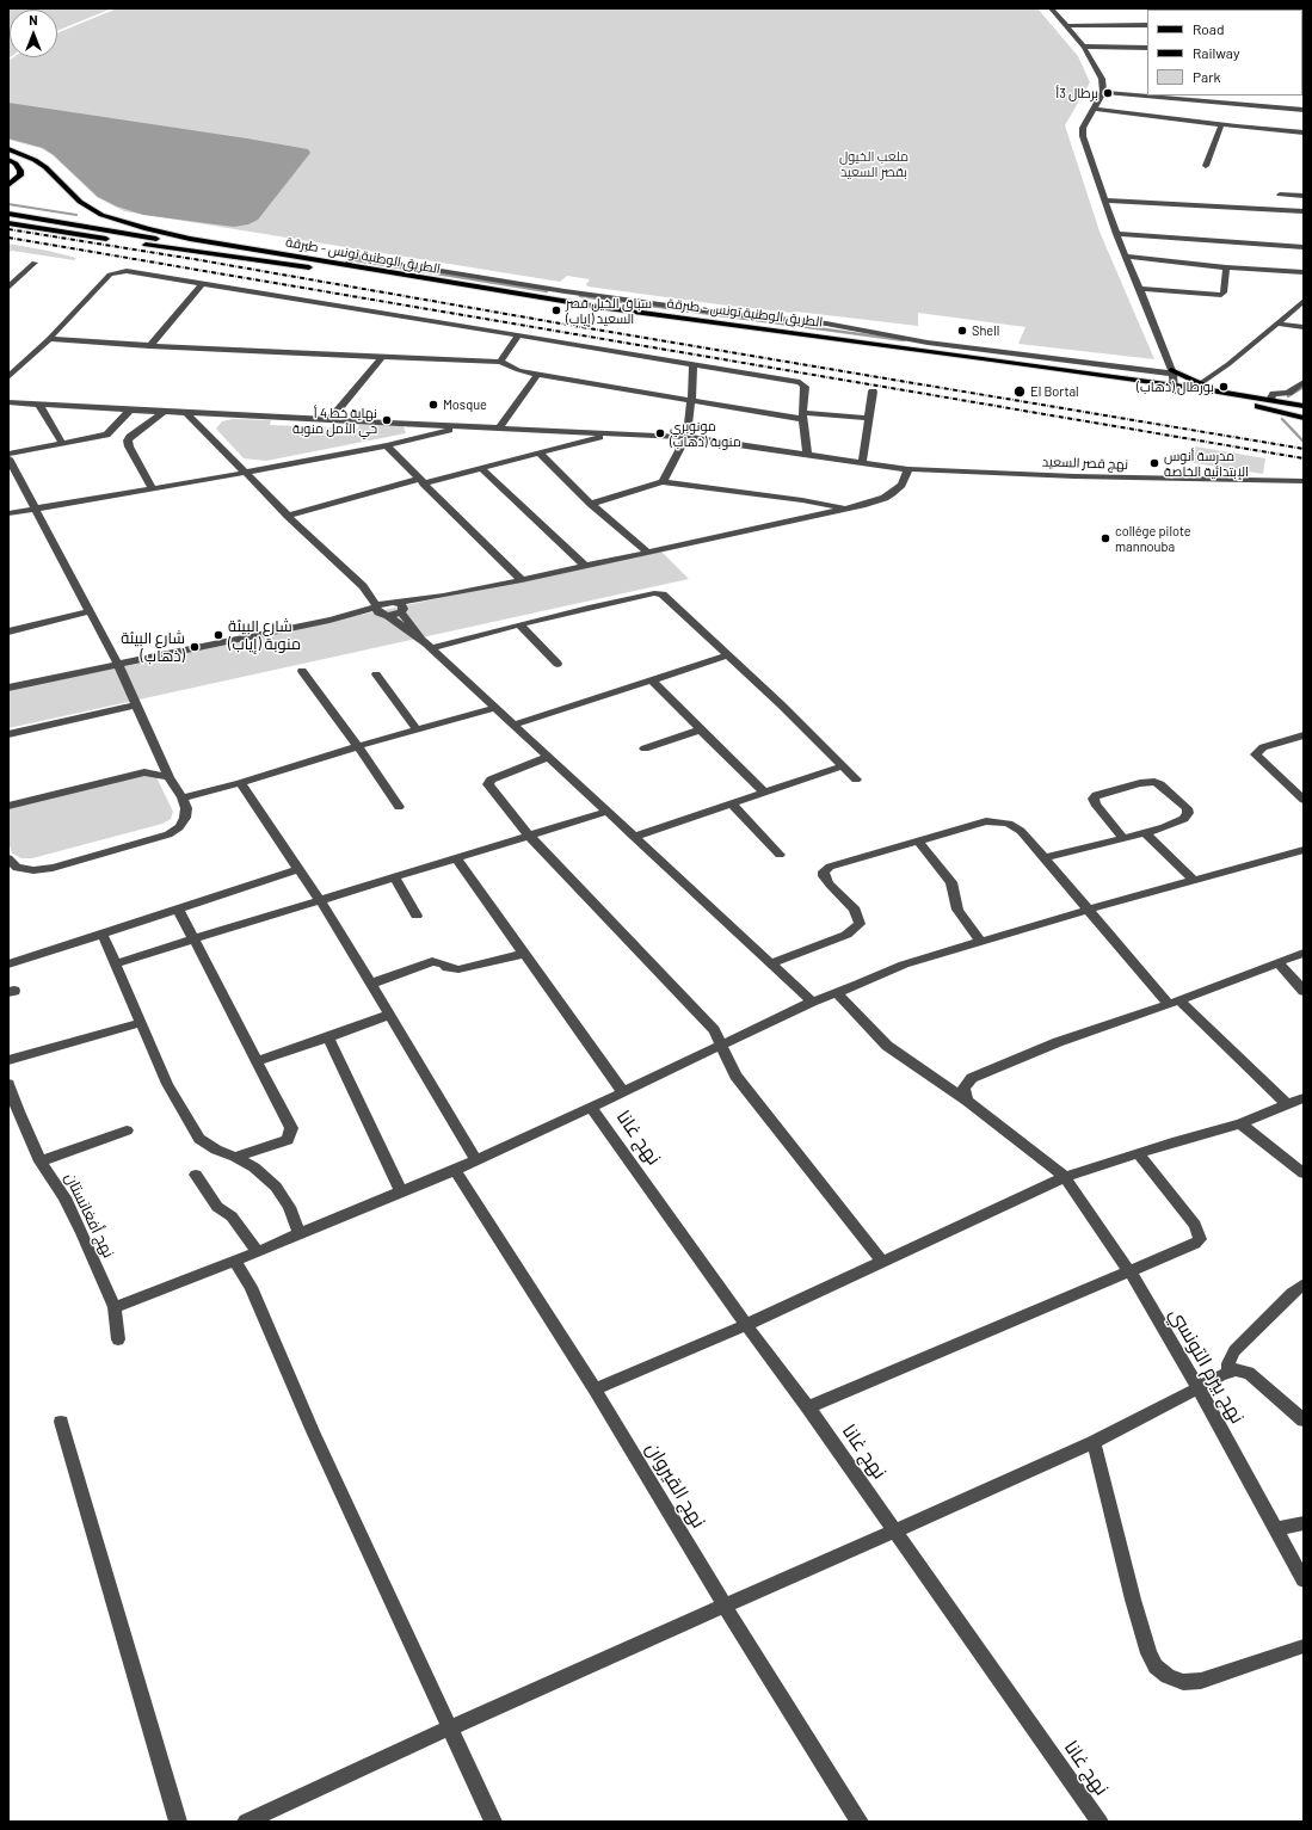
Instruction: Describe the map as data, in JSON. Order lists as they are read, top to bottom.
{
  "streets": {
    "main road": ["الطريق الوطنية تونس - طبرقة"],
    "street": [
      "نهج قصر السعيد",
      "نهج غانا",
      "نهج أفغانستان",
      "نهج بيرم التونسي",
      "نهج القيروان"
    ]
  },
  "parks": ["ملعب الخيول بقصر السعيد"],
  "places": [
    "برطال 3أ",
    "سباق الخيل قصر السعيد (إياب)",
    "Shell",
    "بورطال (ذهاب)",
    "El Bortal",
    "Mosque",
    "نهاية خط 4 أ حي الأمل منوبة",
    "مونوبري منوبة (ذهاب)",
    "مدرسة أنوس الإبتدائية الخاصة",
    "collége pilote mannouba",
    "شارع البيئة منوبة (إياب)",
    "شارع البيئة (ذهاب)"
  ],
  "legend": ["Road", "Railway", "Park"],
  "north": "top"
}
